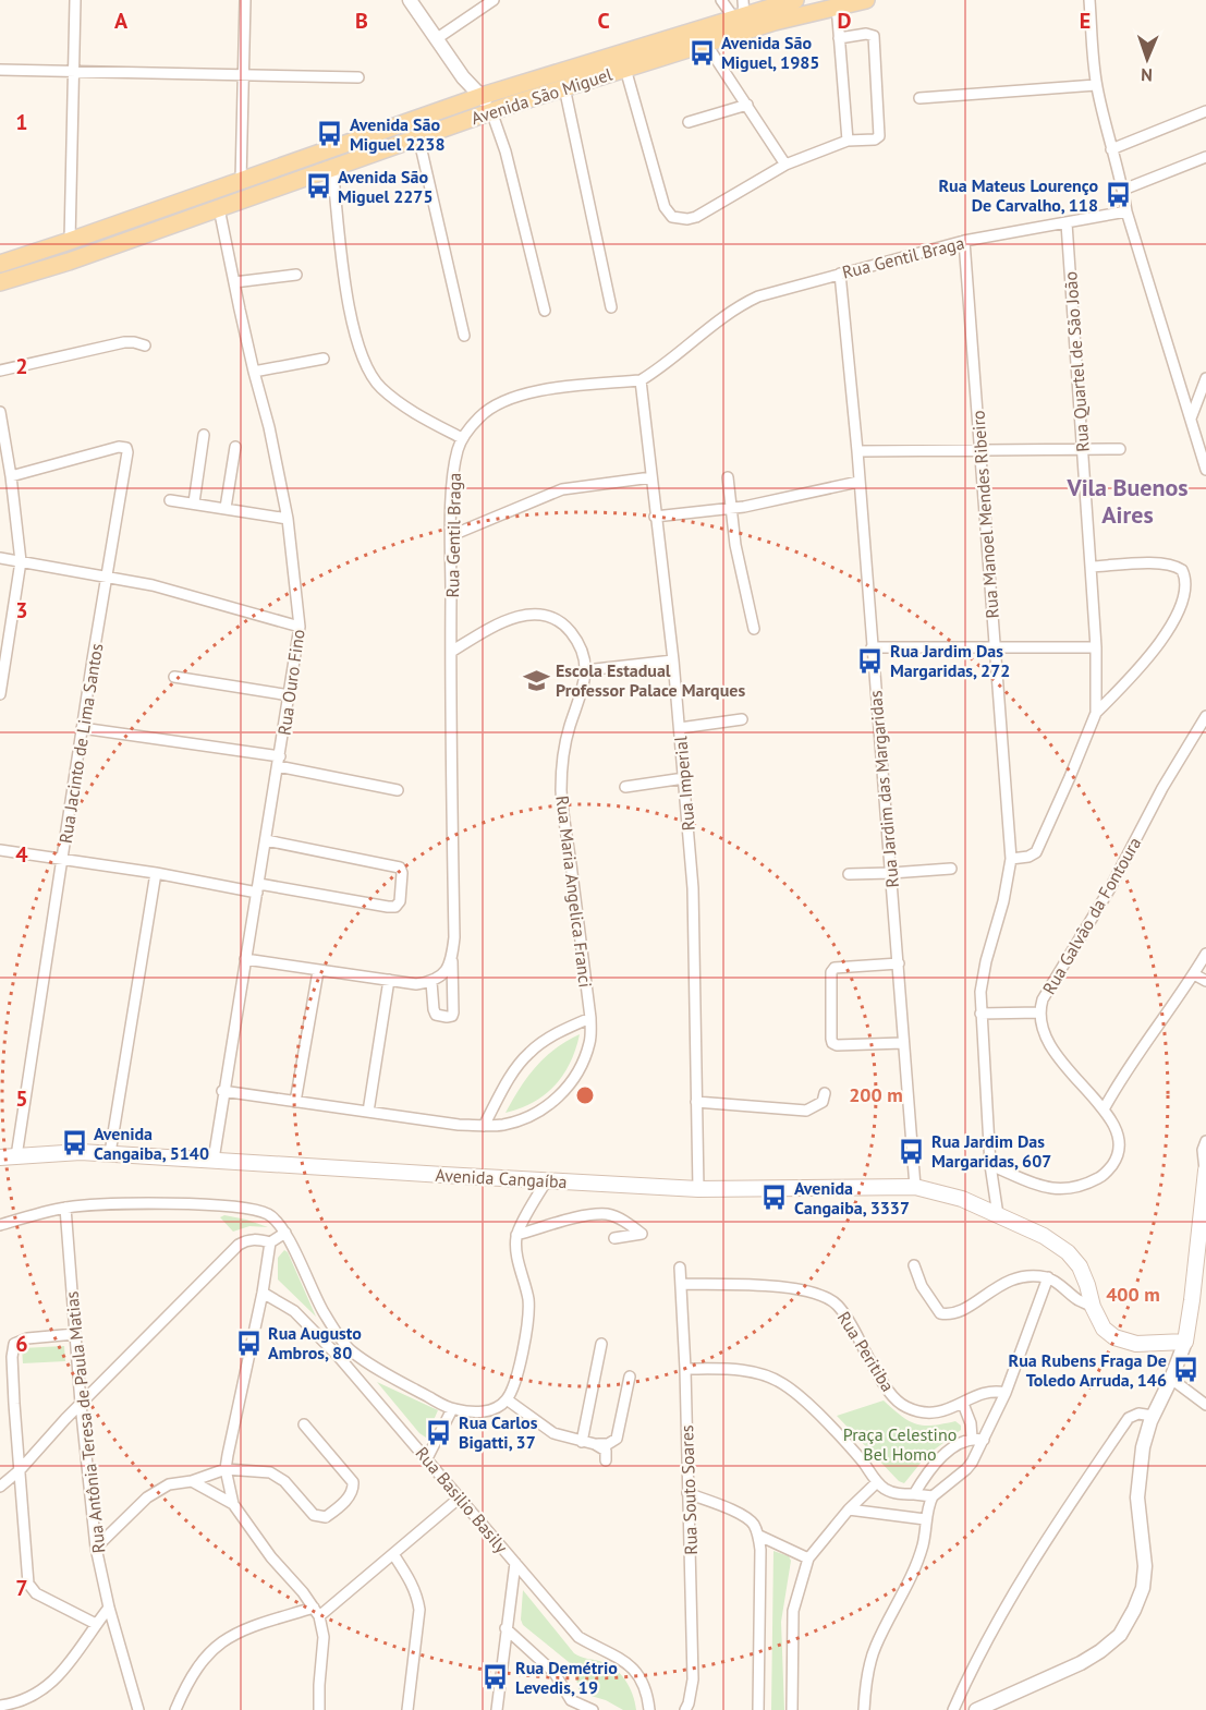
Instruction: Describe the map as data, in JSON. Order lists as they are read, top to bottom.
{
  "streets": {
    "main road": ["Avenida São Miguel", "Avenida Cangaíba"],
    "street": [
      "Rua Gentil Braga",
      "Rua Quartel de São João",
      "Rua Manoel Mendes Ribeiro",
      "Rua Ouro Fino",
      "Rua Jacinto de Lima Santos",
      "Rua Imperial",
      "Rua Jardim das Margaridas",
      "Rua Maria Angelica Franci",
      "Rua Galvão da Fontoura",
      "Rua Peritiba",
      "Rua Antônia Teresa de Paula Matias",
      "Rua Souto Soares",
      "Rua Basilio Basily"
    ]
  },
  "crossings": [
    ["Avenida São Miguel", "Rua Ouro Fino"],
    ["Rua Gentil Braga", "Rua Quartel de São João"],
    ["Rua Gentil Braga", "Rua Manoel Mendes Ribeiro"],
    ["Rua Gentil Braga", "Rua Imperial"],
    ["Rua Gentil Braga", "Rua Jardim das Margaridas"],
    ["Rua Gentil Braga", "Rua Maria Angelica Franci"],
    ["Rua Quartel de São João", "Rua Manoel Mendes Ribeiro"],
    ["Rua Manoel Mendes Ribeiro", "Rua Galvão da Fontoura"],
    ["Rua Manoel Mendes Ribeiro", "Avenida Cangaíba"],
    ["Rua Ouro Fino", "Avenida Cangaíba"],
    ["Rua Jacinto de Lima Santos", "Avenida Cangaíba"],
    ["Rua Imperial", "Avenida Cangaíba"],
    ["Rua Jardim das Margaridas", "Avenida Cangaíba"],
    ["Rua Peritiba", "Rua Souto Soares"]
  ],
  "districts": ["Vila Buenos Aires"],
  "parks": ["Praça Celestino Bel Homo"],
  "places": {
    "bus stop": [
      "Avenida São Miguel, 1985",
      "Avenida São Miguel 2238",
      "Avenida São Miguel 2275",
      "Rua Mateus Lourenço De Carvalho, 118",
      "Rua Jardim Das Margaridas, 272",
      "Avenida Cangaiba, 5140",
      "Rua Jardim Das Margaridas, 607",
      "Avenida Cangaiba, 3337",
      "Rua Augusto Ambros, 80",
      "Rua Rubens Fraga De Toledo Arruda, 146",
      "Rua Carlos Bigatti, 37",
      "Rua Demétrio Levedis, 19"
    ],
    "school or university": ["Escola Estadual Professor Palace Marques"]
  },
  "north": "bottom",
  "grid": {
    "columns": [
      "A",
      "B",
      "C",
      "D",
      "E"
    ],
    "rows": [
      "1",
      "2",
      "3",
      "4",
      "5",
      "6",
      "7"
    ]
  },
  "rings": ["200 m", "400 m"]
}
